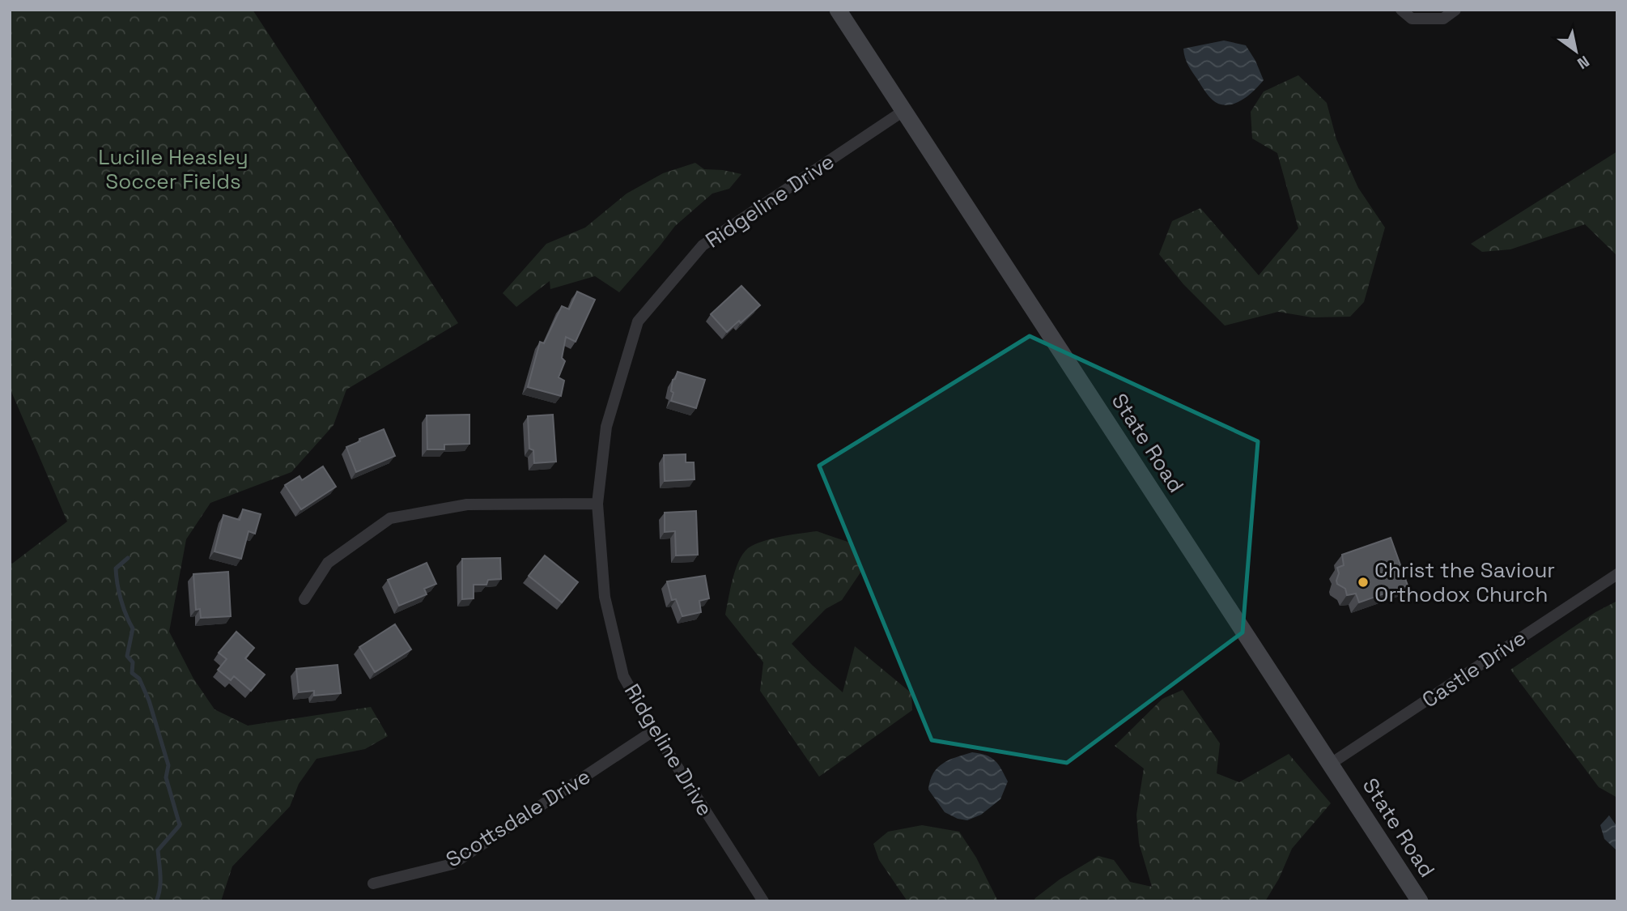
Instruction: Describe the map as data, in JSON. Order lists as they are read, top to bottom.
{
  "streets": {
    "main road": ["State Road"],
    "street": ["Ridgeline Drive", "Castle Drive", "Scottsdale Drive"]
  },
  "crossings": [
    ["Ridgeline Drive", "State Road"],
    ["Ridgeline Drive", "Scottsdale Drive"],
    ["State Road", "Castle Drive"]
  ],
  "parks": ["Lucille Heasley Soccer Fields"],
  "places": ["Christ the Saviour Orthodox Church"],
  "north": "bottom right"
}
